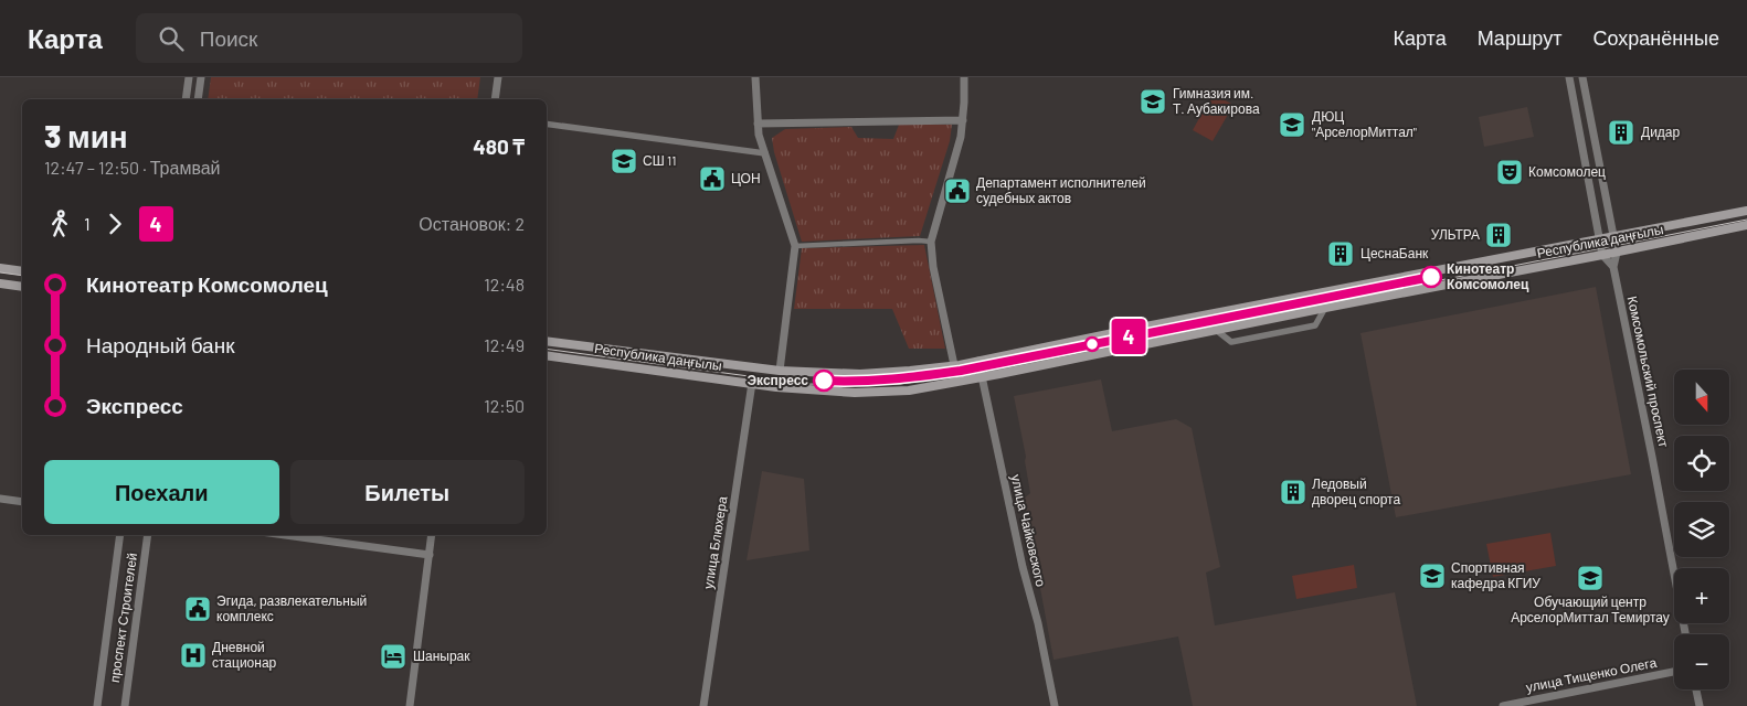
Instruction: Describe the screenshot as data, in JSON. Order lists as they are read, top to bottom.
{
  "streets": {
    "main road": ["Республика даңғылы"],
    "street": [
      "Комсомольский проспект",
      "улица Чайковского",
      "улица Блюхера",
      "проспект Строителей",
      "улица Тищенко Олега"
    ]
  },
  "crossings": [
    ["Республика даңғылы", "улица Чайковского"],
    ["Республика даңғылы", "улица Блюхера"]
  ],
  "places": {
    "school or university": [
      "Гимназия им. Т. Аубакирова",
      "ДЮЦ \"АрселорМиттал\"",
      "СШ 11",
      "Спортивная кафедра КГИУ",
      "Обучающий центр АрселорМиттал Темиртау"
    ],
    "building": [
      "Дидар",
      "УЛЬТРА",
      "ЦеснаБанк",
      "Ледовый дворец спорта"
    ],
    "theatre": ["Комсомолец"],
    "public building": ["ЦОН", "Департамент исполнителей судебных актов", "Эгида, развлекательный комплекс"],
    "other": ["Кинотеатр Комсомолец", "Экспресс"],
    "hospital": ["Дневной стационар"],
    "hotel": ["Шанырак"]
  },
  "lines": ["tram line 4"],
  "north": "bottom",
  "page": {
    "header": "Карта",
    "search": "Поиск",
    "nav": ["Карта", "Маршрут", "Сохранённые"],
    "on_map": "4",
    "heading": ["3 мин", "12:47 – 12:50 · Трамвай", "480 ₸"],
    "legs": ["1", "4", "Остановок: 2"],
    "list": [
      {
        "name": "Кинотеатр Комсомолец",
        "value": "12:48"
      },
      {
        "name": "Народный банк",
        "value": "12:49"
      },
      {
        "name": "Экспресс",
        "value": "12:50"
      }
    ],
    "map_buttons": ["+", "−"],
    "buttons": ["Поехали", "Билеты"]
  }
}
